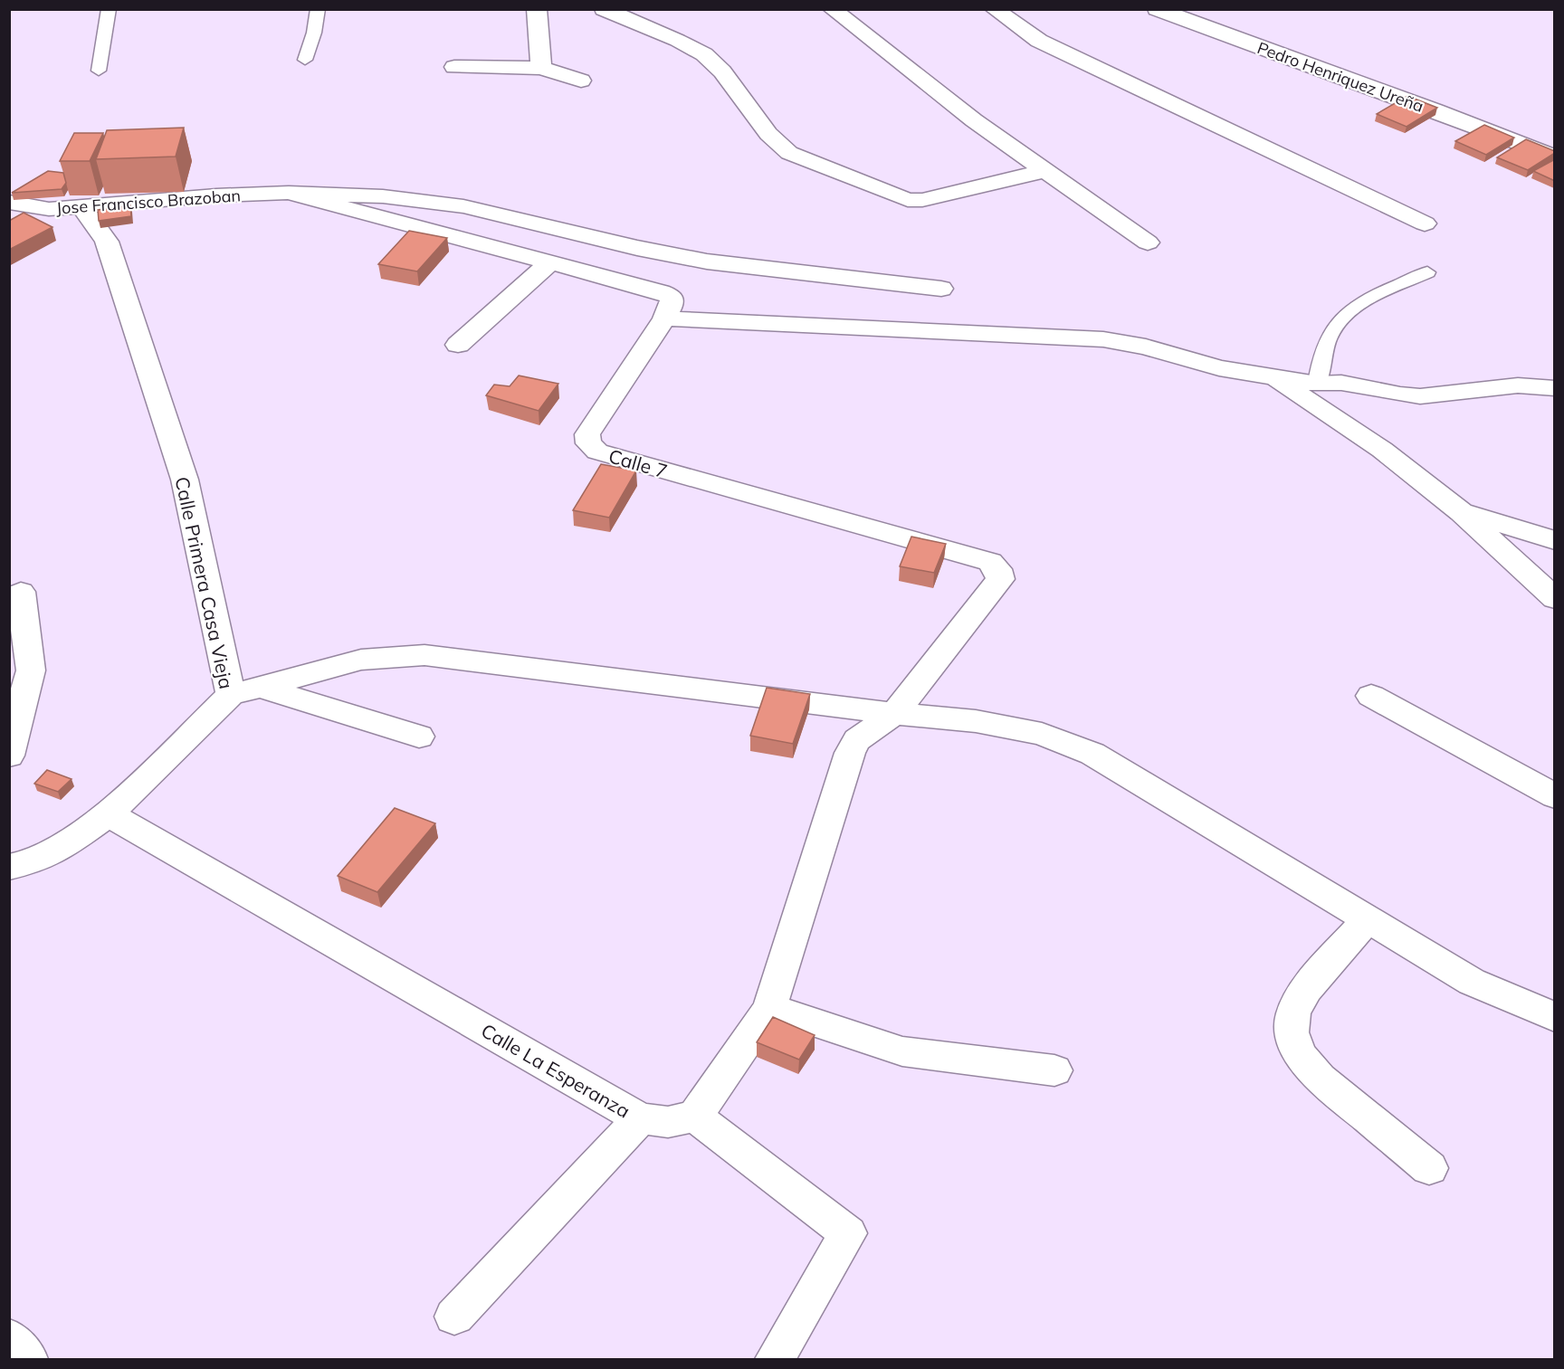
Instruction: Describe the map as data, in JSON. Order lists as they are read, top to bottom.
{
  "streets": {
    "street": [
      "Pedro Henriquez Ureña",
      "Jose Francisco Brazoban",
      "Calle 7",
      "Calle Primera Casa Vieja",
      "Calle La Esperanza"
    ]
  },
  "crossings": [
    ["Jose Francisco Brazoban", "Calle 7"],
    ["Jose Francisco Brazoban", "Calle Primera Casa Vieja"],
    ["Calle Primera Casa Vieja", "Calle La Esperanza"]
  ]
}
